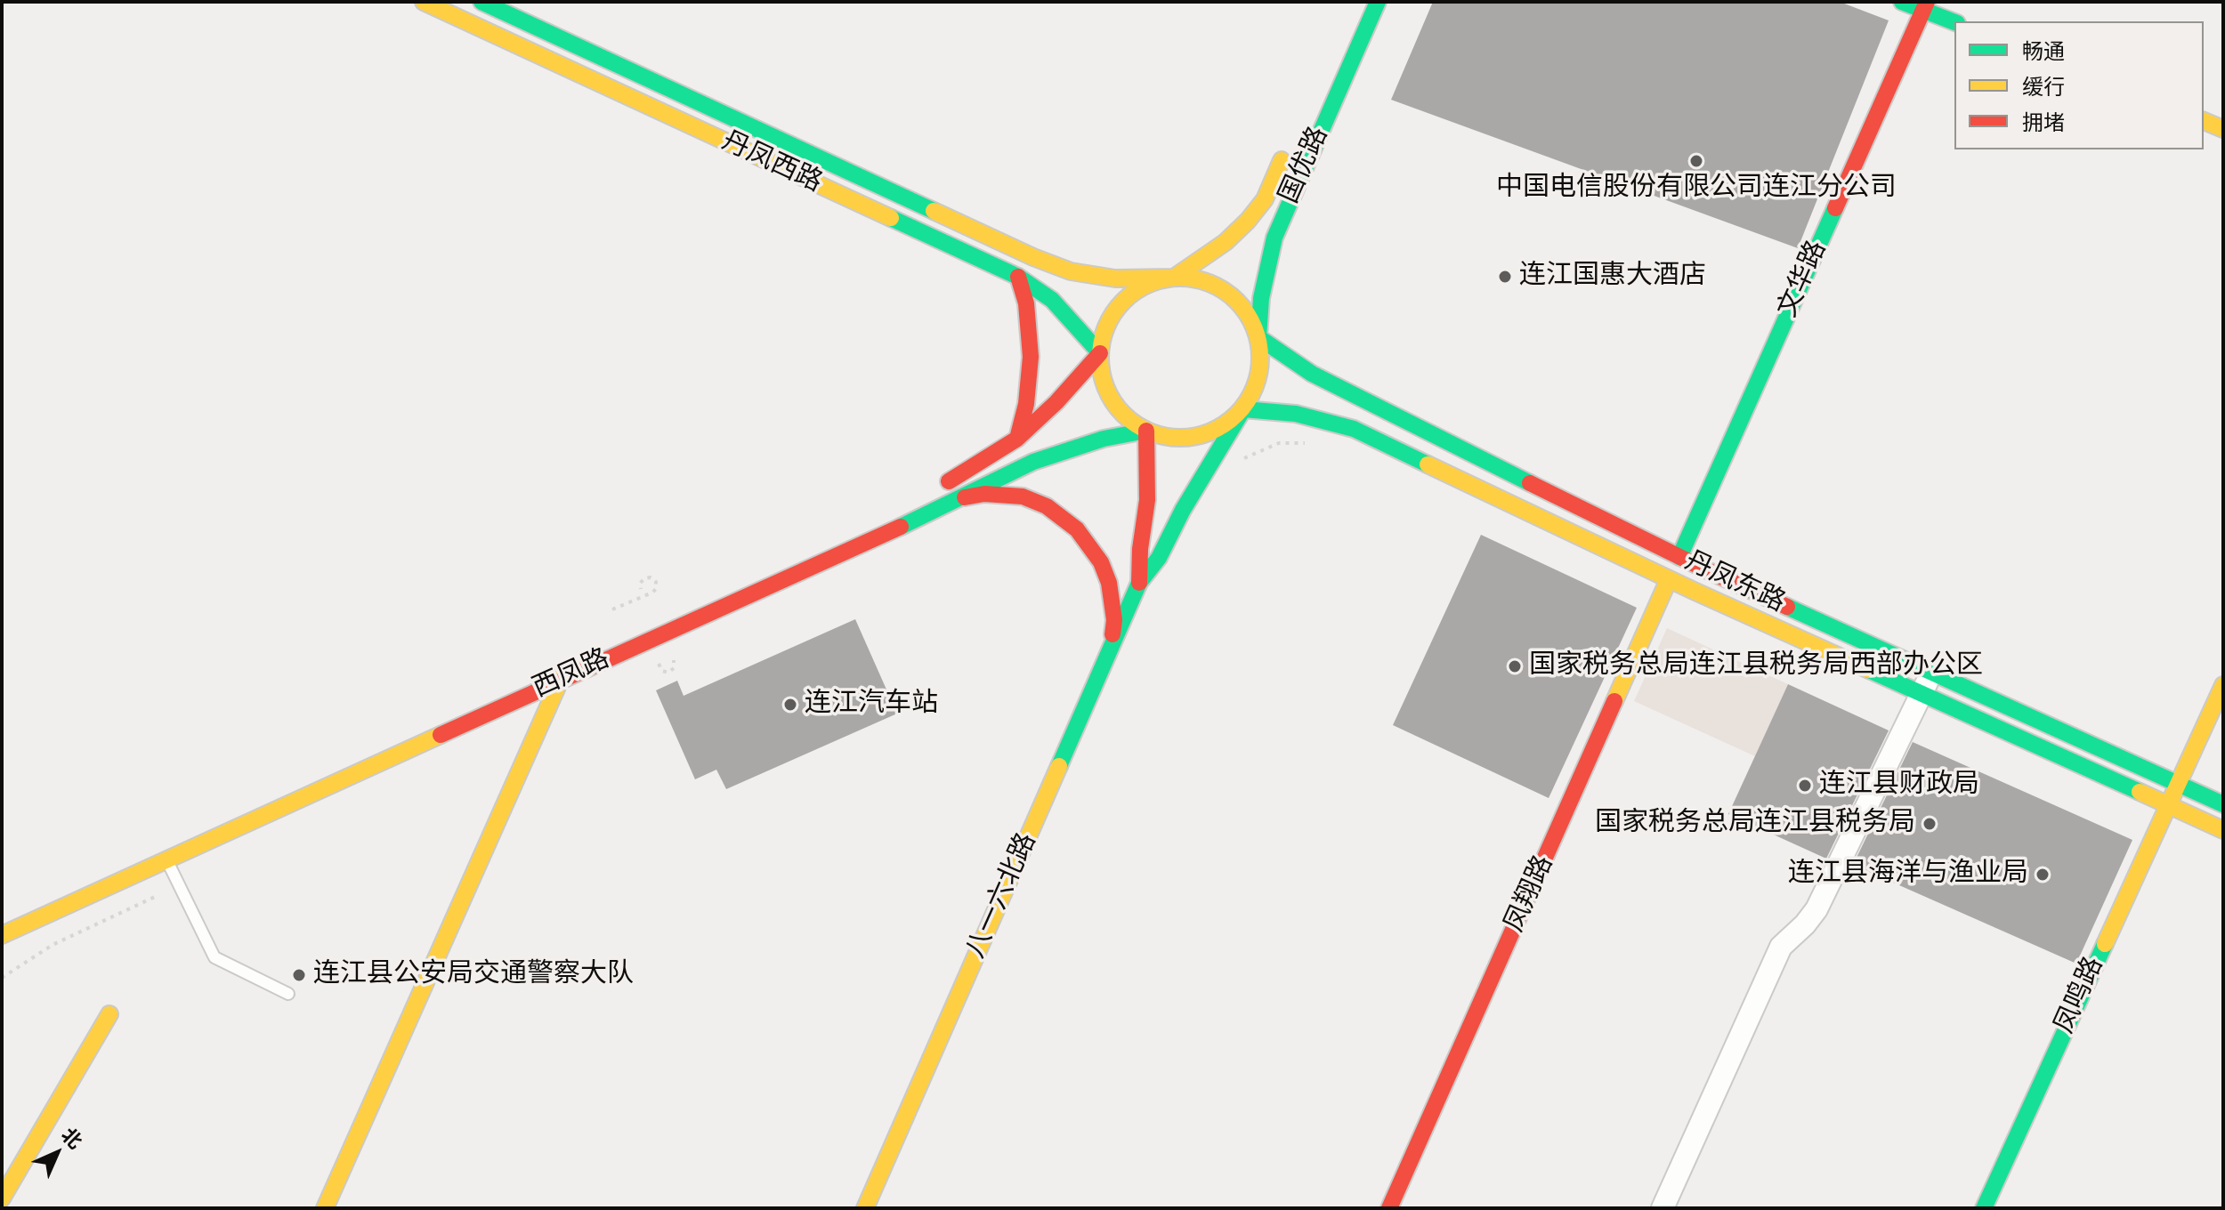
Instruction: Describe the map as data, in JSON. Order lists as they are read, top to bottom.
{
  "streets": {
    "main road": [
      "丹凤西路",
      "国优路",
      "文华路",
      "丹凤东路",
      "西凤路",
      "凤翔路",
      "八一六北路",
      "凤鸣路"
    ]
  },
  "crossings": [
    ["丹凤西路", "国优路"],
    ["丹凤西路", "丹凤东路"],
    ["丹凤西路", "西凤路"],
    ["丹凤西路", "八一六北路"],
    ["国优路", "丹凤东路"],
    ["国优路", "西凤路"],
    ["国优路", "八一六北路"],
    ["文华路", "丹凤东路"],
    ["丹凤东路", "西凤路"],
    ["丹凤东路", "凤翔路"],
    ["丹凤东路", "八一六北路"],
    ["丹凤东路", "凤鸣路"],
    ["西凤路", "八一六北路"]
  ],
  "places": [
    "中国电信股份有限公司连江分公司",
    "连江国惠大酒店",
    "国家税务总局连江县税务局西部办公区",
    "连江汽车站",
    "连江县财政局",
    "国家税务总局连江县税务局",
    "连江县海洋与渔业局",
    "连江县公安局交通警察大队"
  ],
  "legend": ["畅通", "缓行", "拥堵"],
  "north": "top right"
}
